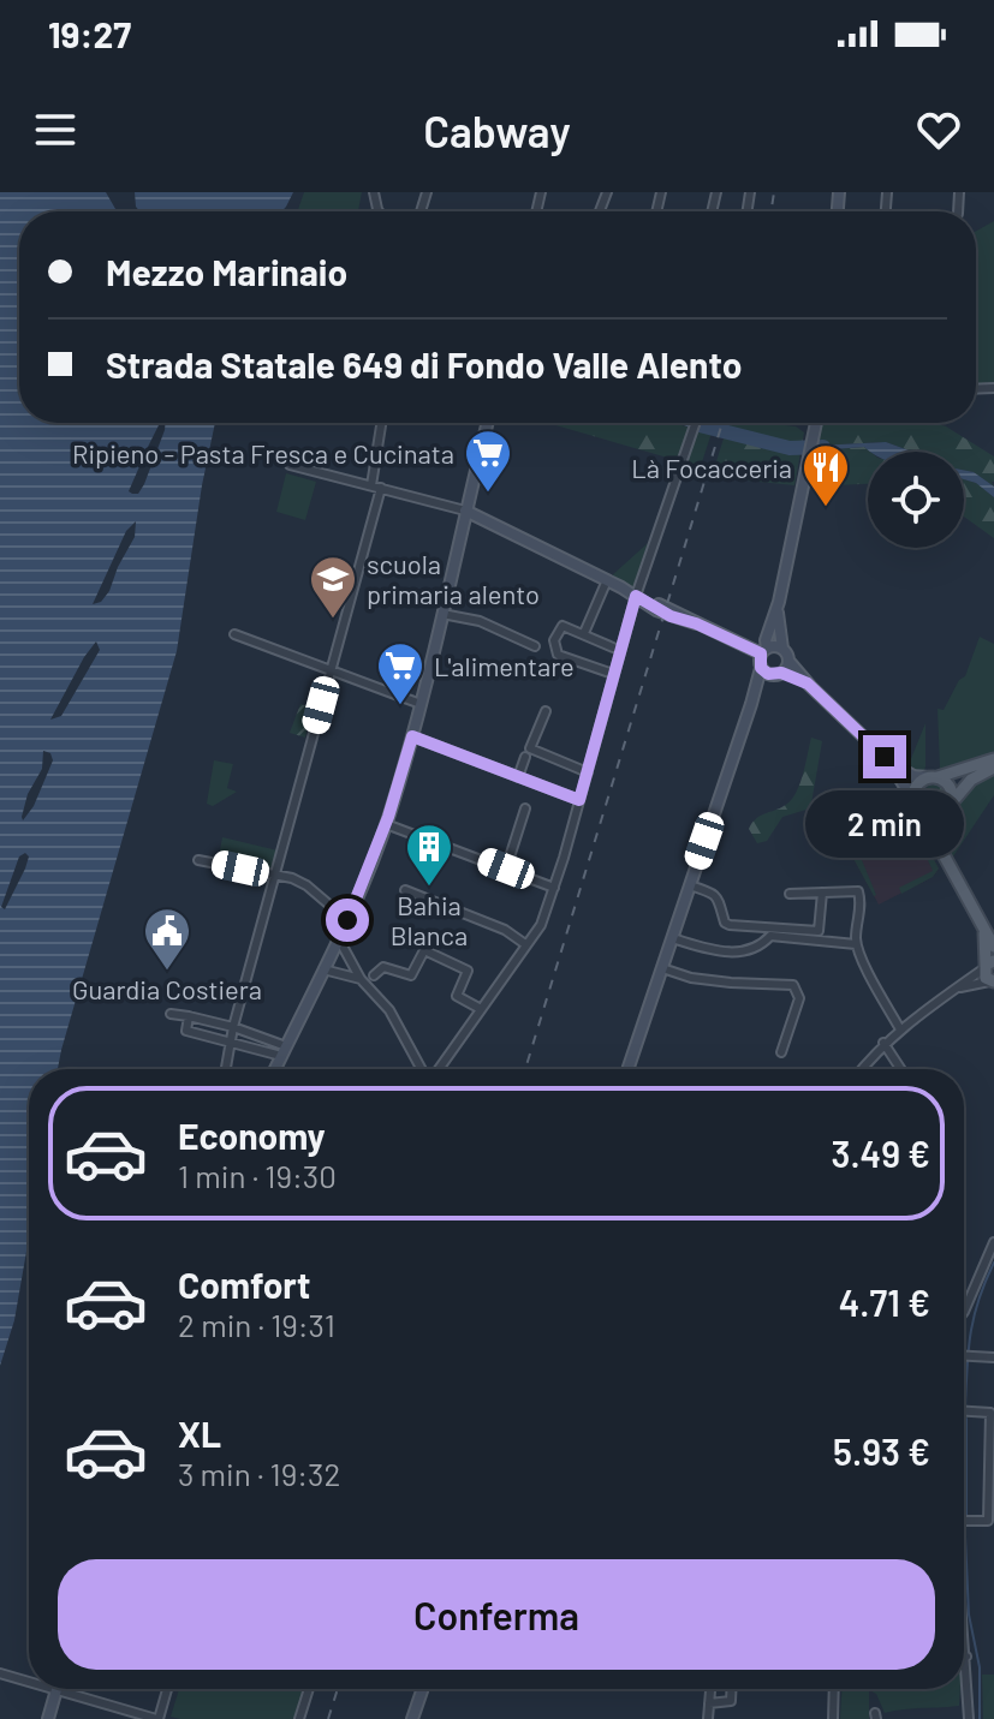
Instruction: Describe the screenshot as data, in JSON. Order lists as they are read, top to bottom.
{
  "places": {
    "supermarket": ["Ripieno - Pasta Fresca e Cucinata", "L'alimentare"],
    "restaurant": ["Là Focacceria"],
    "school or university": ["scuola primaria alento"],
    "building": ["Bahia Blanca"],
    "public building": ["Guardia Costiera"]
  },
  "page": {
    "status": "19:27",
    "header": "Cabway",
    "banner": ["Mezzo Marinaio", "Strada Statale 649 di Fondo Valle Alento"],
    "bubble": "2 min",
    "list": [
      {
        "name": "Economy",
        "note": "1 min · 19:30",
        "value": "3.49 €"
      },
      {
        "name": "Comfort",
        "note": "2 min · 19:31",
        "value": "4.71 €"
      },
      {
        "name": "XL",
        "note": "3 min · 19:32",
        "value": "5.93 €"
      }
    ],
    "buttons": "Conferma"
  }
}
